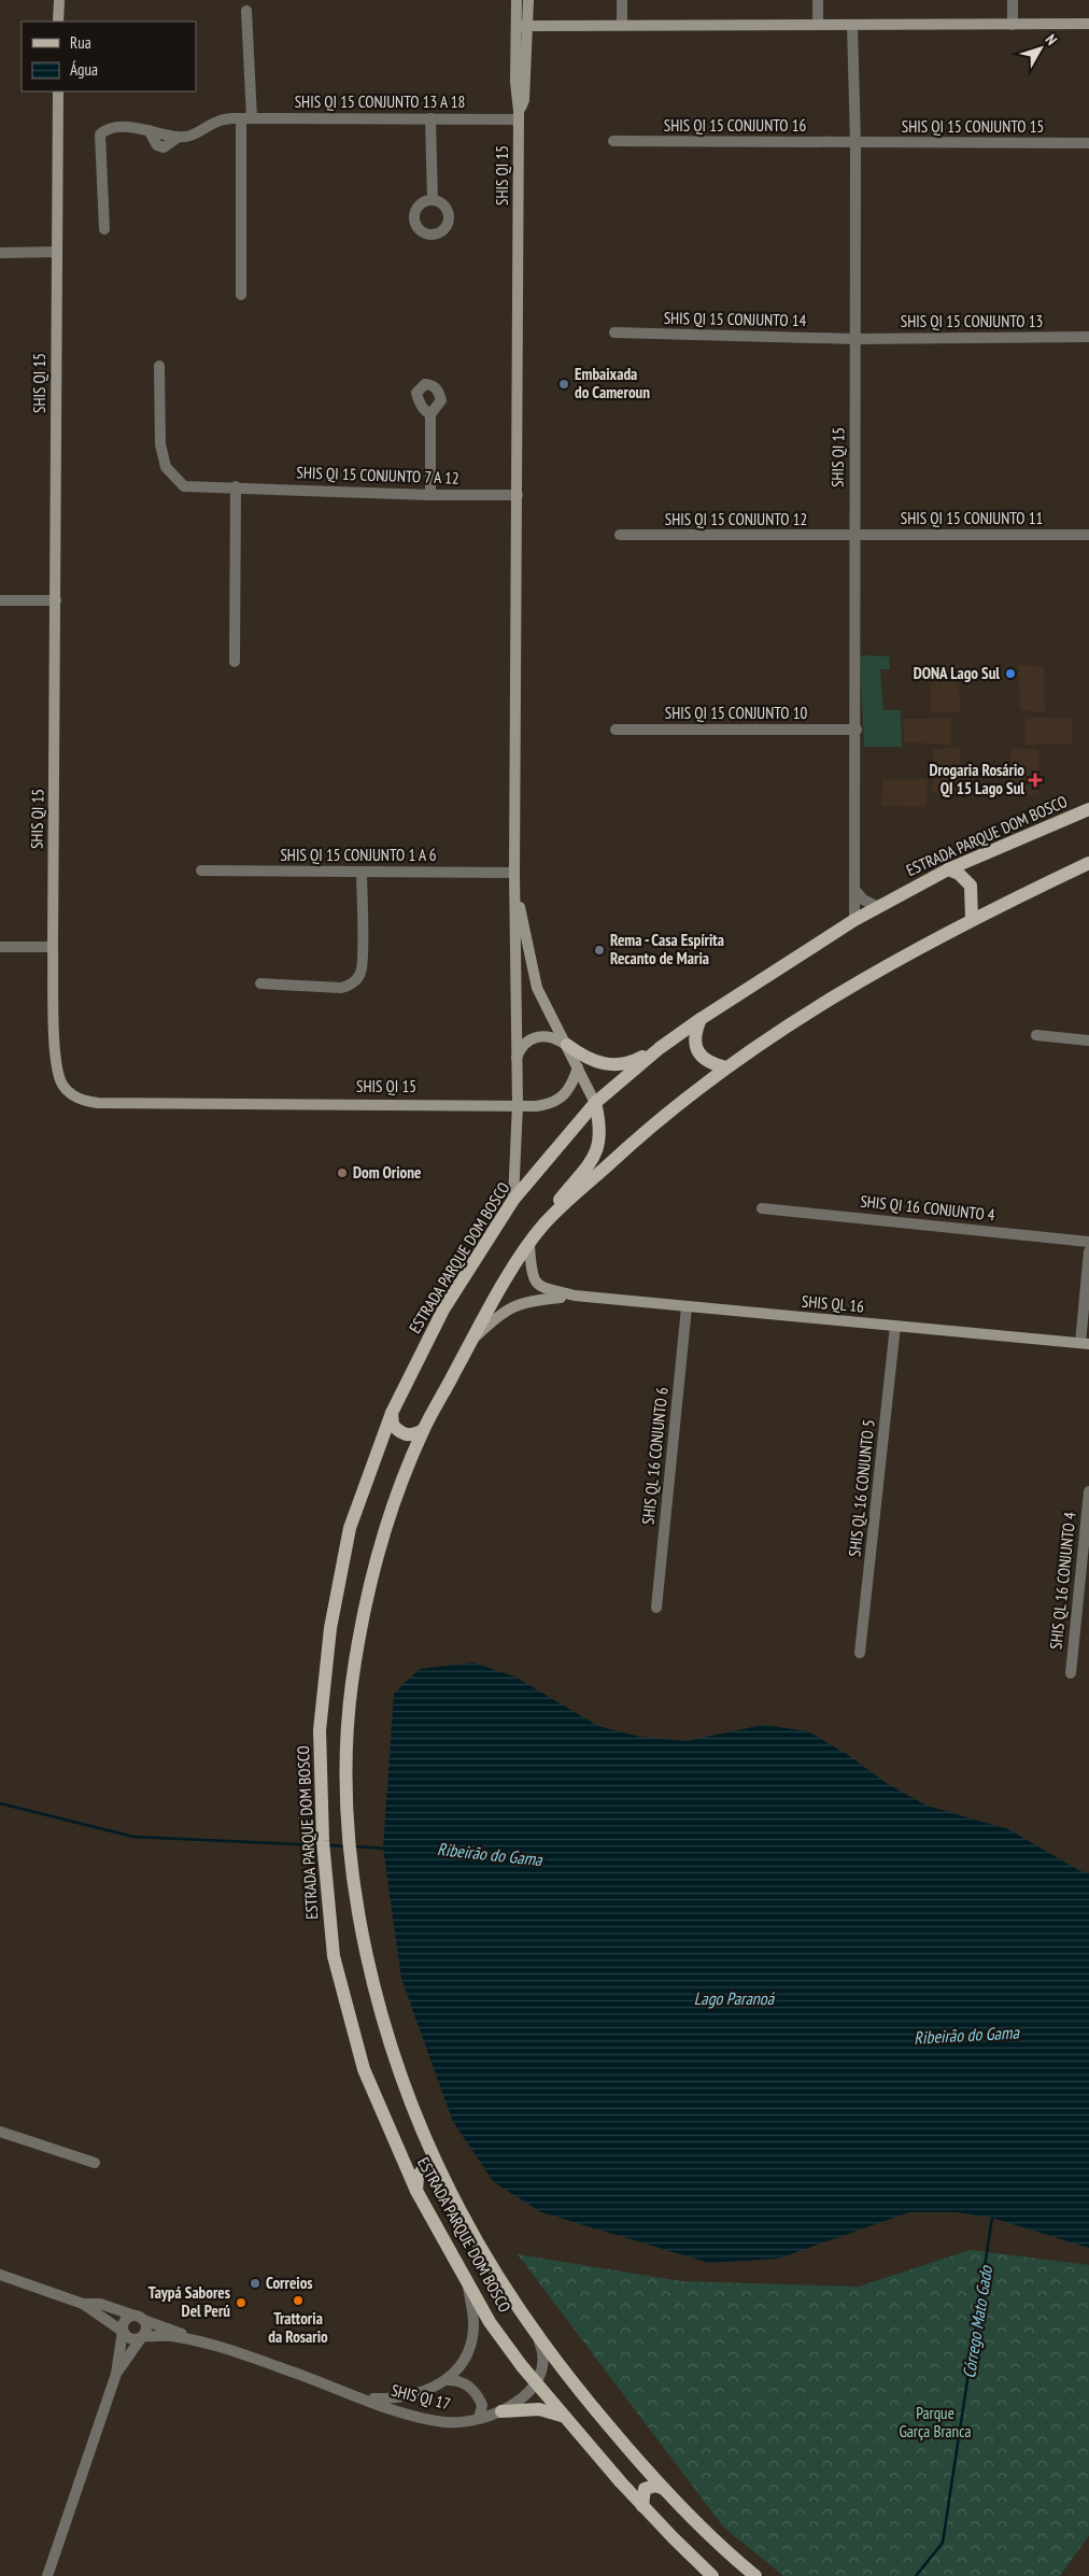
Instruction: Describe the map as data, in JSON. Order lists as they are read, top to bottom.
{
  "streets": {
    "main road": ["ESTRADA PARQUE DOM BOSCO"],
    "street": [
      "SHIS QI 15 CONJUNTO 13 A 18",
      "SHIS QI 15 CONJUNTO 16",
      "SHIS QI 15 CONJUNTO 15",
      "SHIS QI 15",
      "SHIS QI 15 CONJUNTO 14",
      "SHIS QI 15 CONJUNTO 13",
      "SHIS QI 15 CONJUNTO 7 A 12",
      "SHIS QI 15 CONJUNTO 11",
      "SHIS QI 15 CONJUNTO 12",
      "SHIS QI 15 CONJUNTO 10",
      "SHIS QI 15 CONJUNTO 1 A 6",
      "SHIS QI 16 CONJUNTO 4",
      "SHIS QL 16",
      "SHIS QL 16 CONJUNTO 6",
      "SHIS QL 16 CONJUNTO 5",
      "SHIS QL 16 CONJUNTO 4",
      "SHIS QI 17"
    ]
  },
  "crossings": [
    ["SHIS QI 15 CONJUNTO 13 A 18", "SHIS QI 15"],
    ["SHIS QI 15 CONJUNTO 16", "SHIS QI 15 CONJUNTO 15"],
    ["SHIS QI 15 CONJUNTO 16", "SHIS QI 15"],
    ["SHIS QI 15 CONJUNTO 15", "SHIS QI 15"],
    ["SHIS QI 15", "SHIS QI 15 CONJUNTO 14"],
    ["SHIS QI 15", "SHIS QI 15 CONJUNTO 13"],
    ["SHIS QI 15", "SHIS QI 15 CONJUNTO 7 A 12"],
    ["SHIS QI 15", "SHIS QI 15 CONJUNTO 11"],
    ["SHIS QI 15", "SHIS QI 15 CONJUNTO 12"],
    ["SHIS QI 15", "SHIS QI 15 CONJUNTO 10"],
    ["SHIS QI 15", "ESTRADA PARQUE DOM BOSCO"],
    ["SHIS QI 15", "SHIS QI 15 CONJUNTO 1 A 6"],
    ["SHIS QI 15 CONJUNTO 14", "SHIS QI 15 CONJUNTO 13"],
    ["SHIS QI 15 CONJUNTO 11", "SHIS QI 15 CONJUNTO 12"],
    ["ESTRADA PARQUE DOM BOSCO", "SHIS QL 16"],
    ["ESTRADA PARQUE DOM BOSCO", "SHIS QI 17"],
    ["SHIS QL 16", "SHIS QL 16 CONJUNTO 6"],
    ["SHIS QL 16", "SHIS QL 16 CONJUNTO 5"]
  ],
  "water": ["Ribeirão do Gama", "Lago Paranoá", "Córrego Mato Gado"],
  "parks": ["Parque Garça Branca"],
  "places": {
    "other": [
      "Embaixada do Cameroun",
      "DONA Lago Sul",
      "Rema - Casa Espírita Recanto de Maria",
      "Dom Orione",
      "Correios",
      "Trattoria da Rosario",
      "Taypá Sabores Del Perú"
    ],
    "health": ["Drogaria Rosário QI 15 Lago Sul"]
  },
  "legend": ["Rua", "Água"],
  "north": "top right"
}
